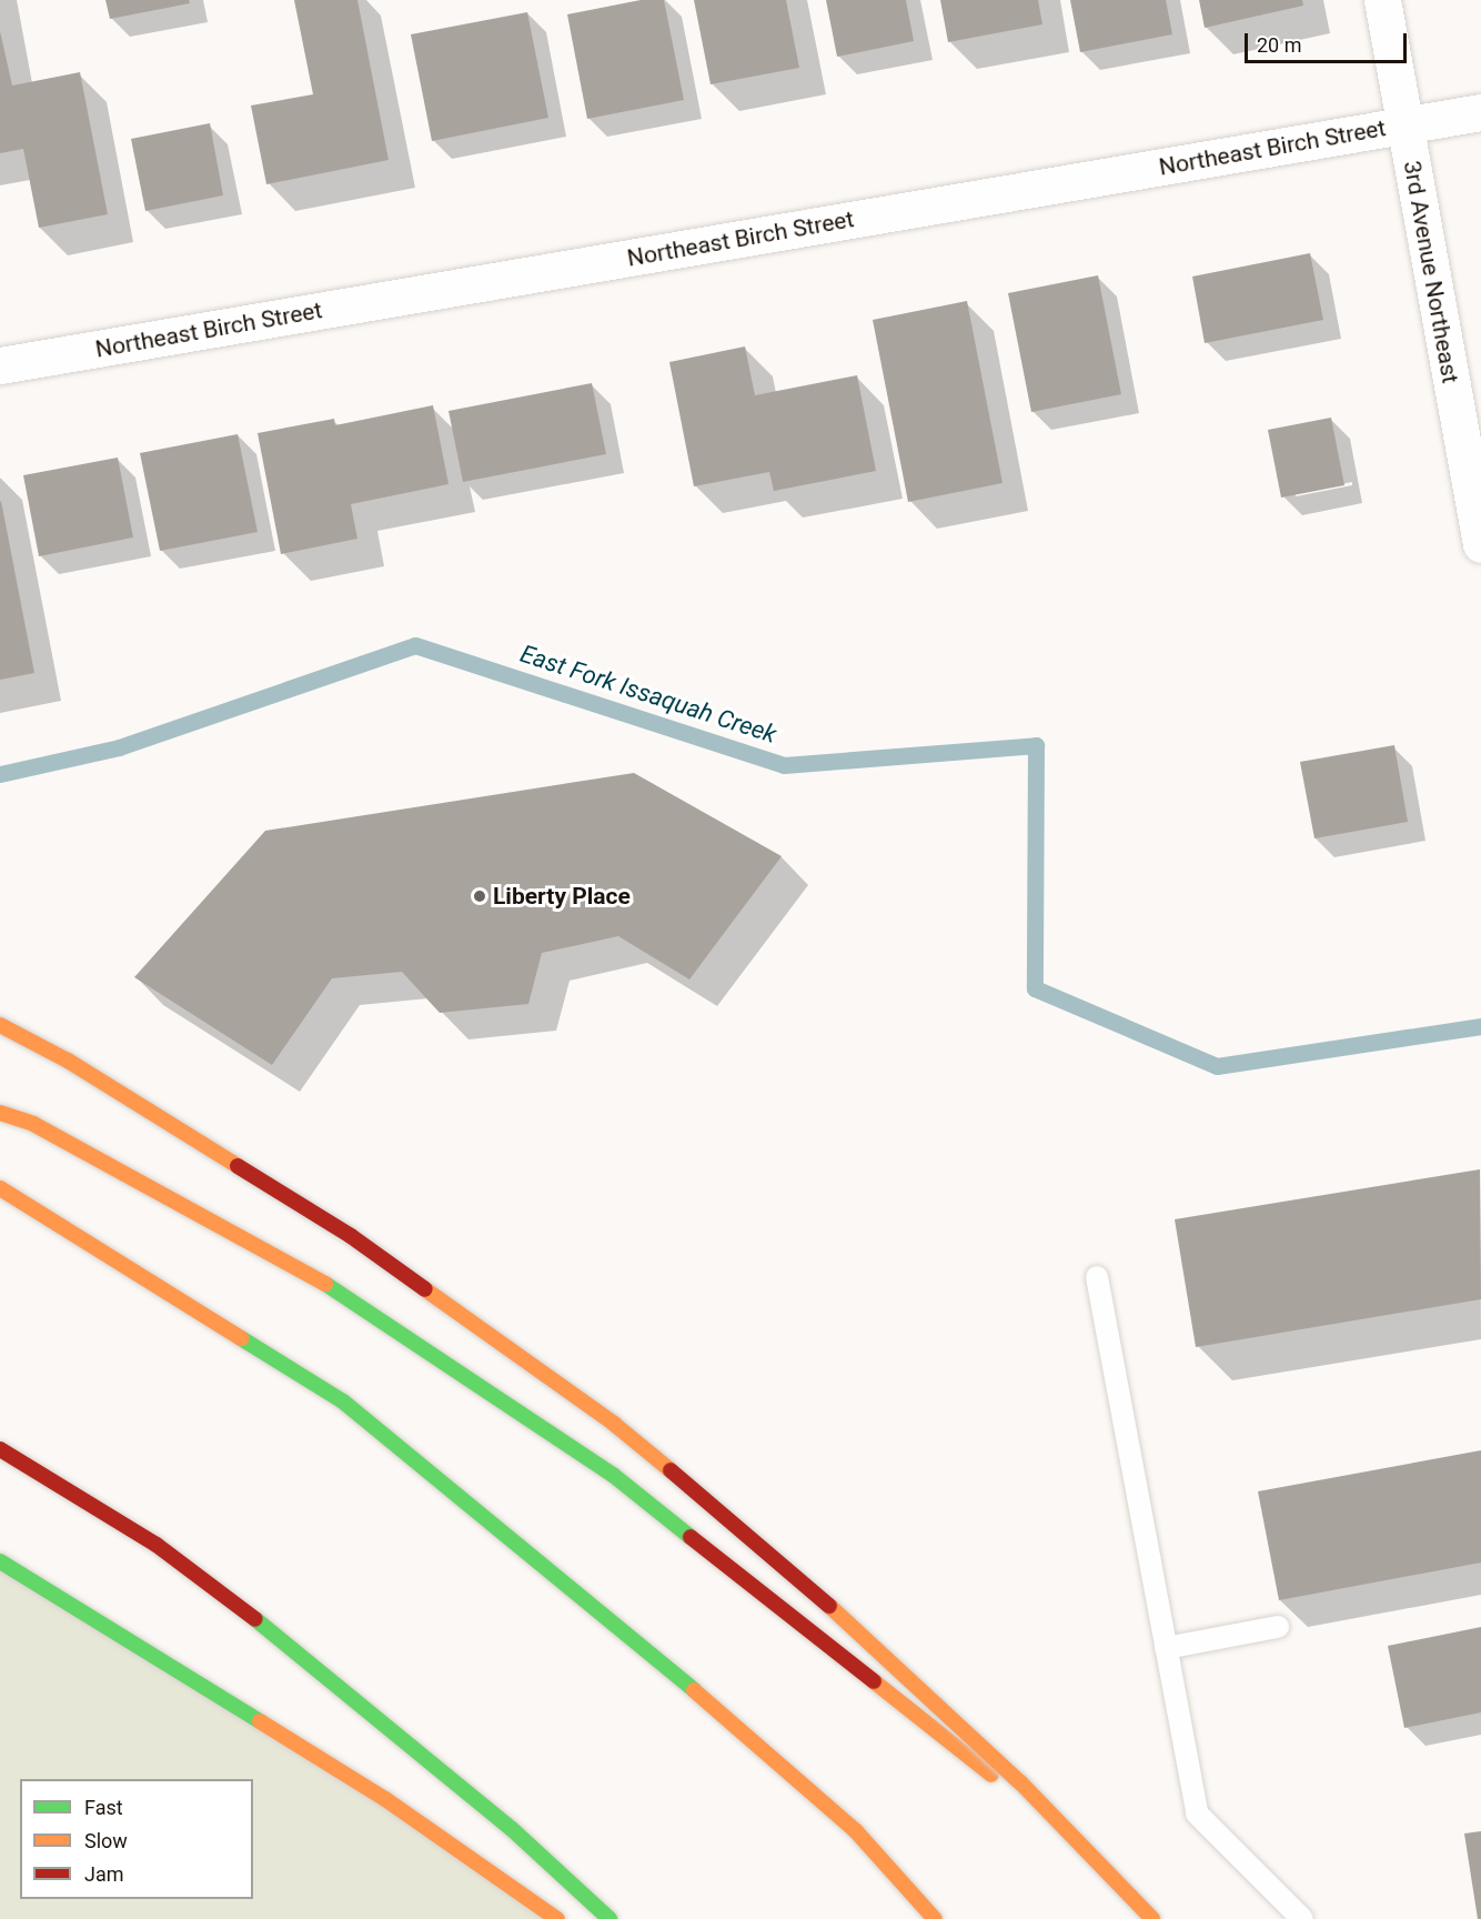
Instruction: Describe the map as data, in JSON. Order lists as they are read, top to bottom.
{
  "streets": {
    "street": ["Northeast Birch Street", "3rd Avenue Northeast"]
  },
  "crossings": [
    ["Northeast Birch Street", "3rd Avenue Northeast"]
  ],
  "water": ["East Fork Issaquah Creek"],
  "places": ["Liberty Place"],
  "legend": ["Fast", "Slow", "Jam"],
  "scale_bar": "20 m"
}
